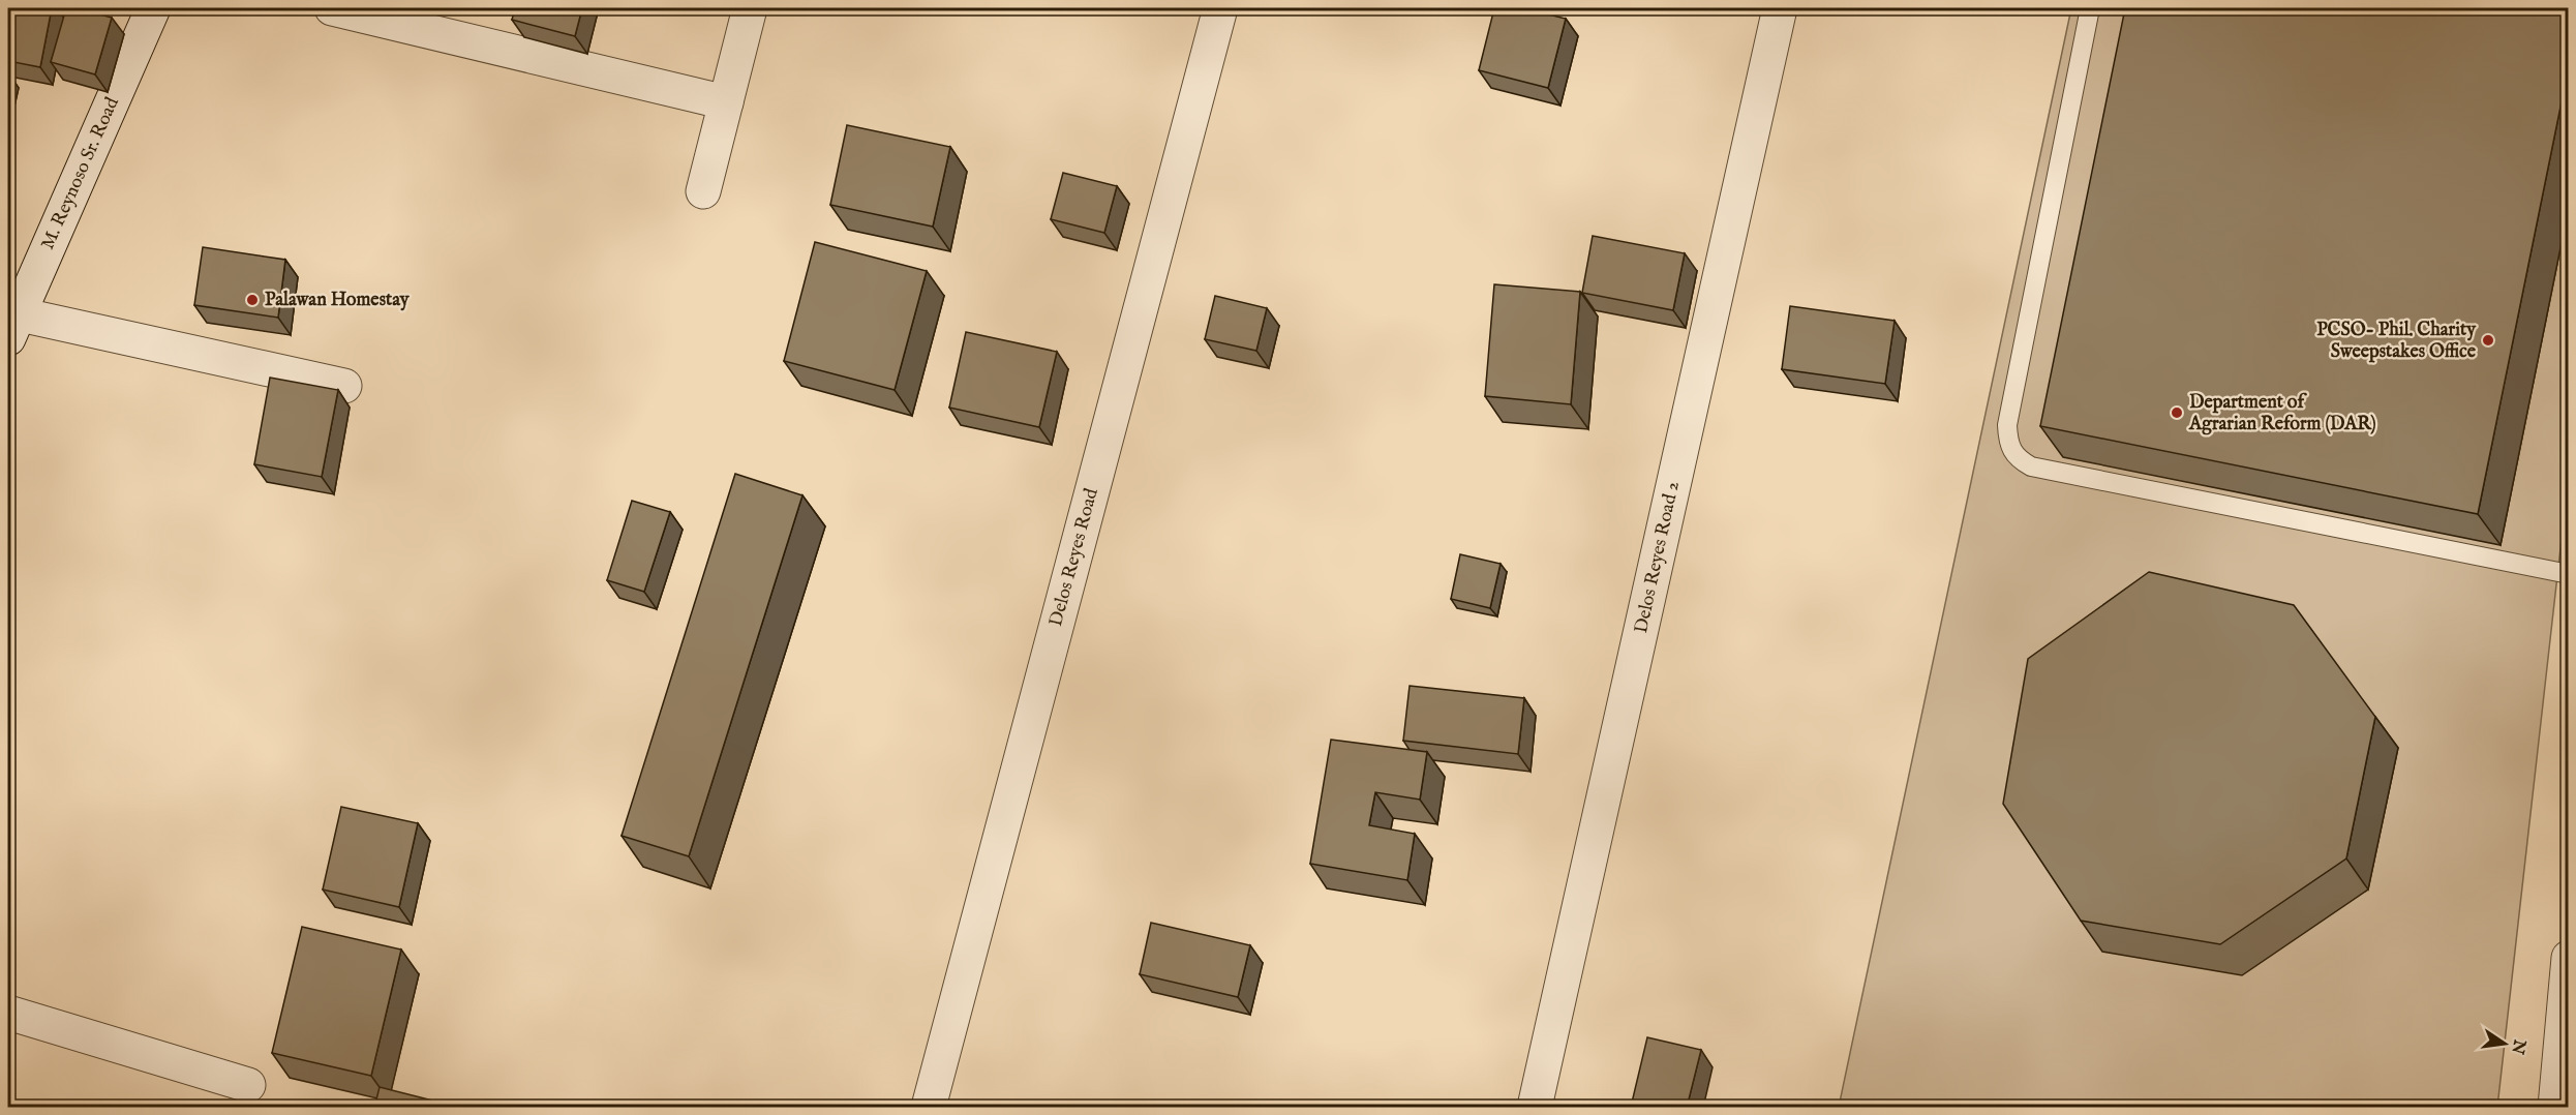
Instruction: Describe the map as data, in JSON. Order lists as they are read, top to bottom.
{
  "streets": {
    "street": ["M. Reynoso Sr. Road", "Delos Reyes Road", "Delos Reyes Road 2"]
  },
  "places": ["Palawan Homestay", "PCSO- Phil. Charity Sweepstakes Office", "Department of Agrarian Reform (DAR)"],
  "north": "right"
}
